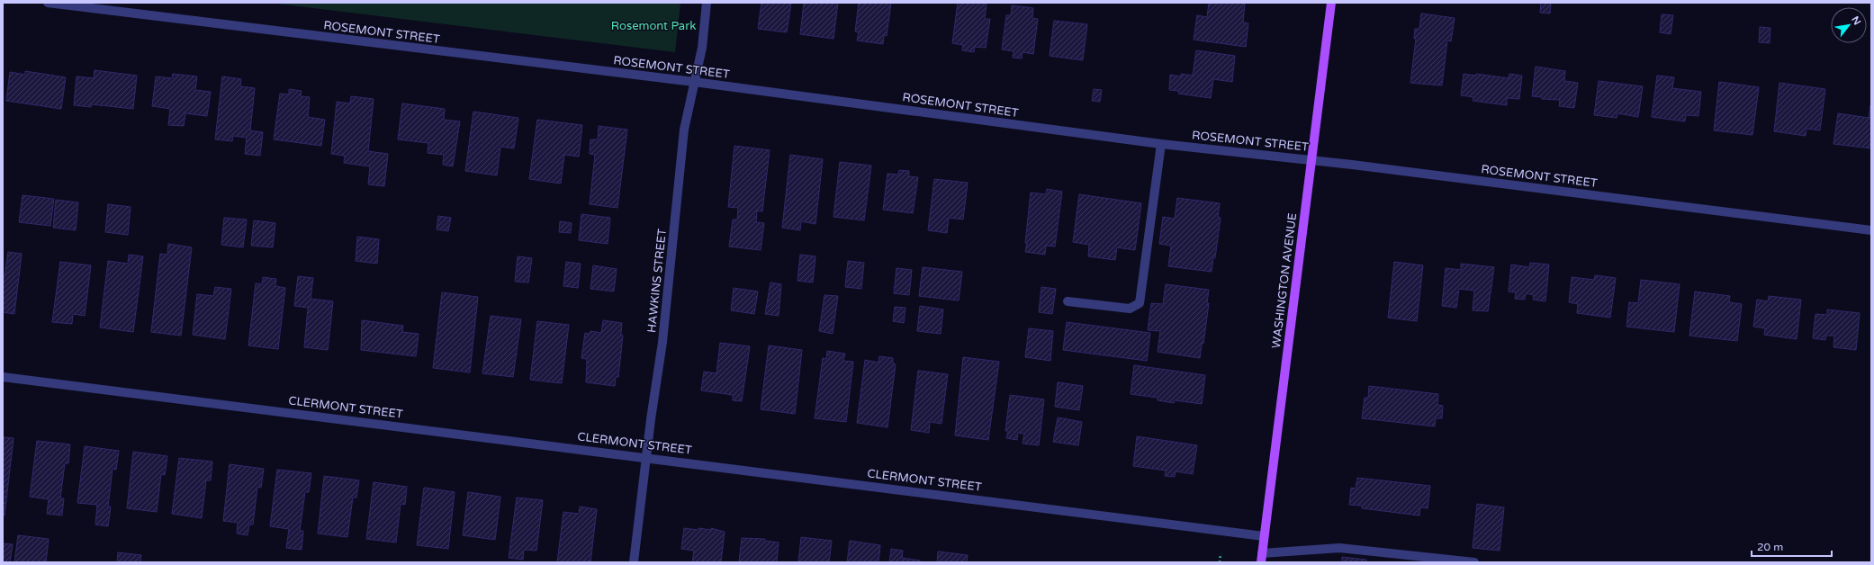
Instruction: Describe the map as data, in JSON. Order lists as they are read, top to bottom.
{
  "streets": {
    "main road": ["WASHINGTON AVENUE"],
    "street": ["ROSEMONT STREET", "HAWKINS STREET", "CLERMONT STREET"]
  },
  "crossings": [
    ["ROSEMONT STREET", "HAWKINS STREET"],
    ["ROSEMONT STREET", "WASHINGTON AVENUE"],
    ["HAWKINS STREET", "CLERMONT STREET"],
    ["WASHINGTON AVENUE", "CLERMONT STREET"]
  ],
  "parks": ["Rosemont Park"],
  "scale_bar": "20 m",
  "north": "top right"
}
